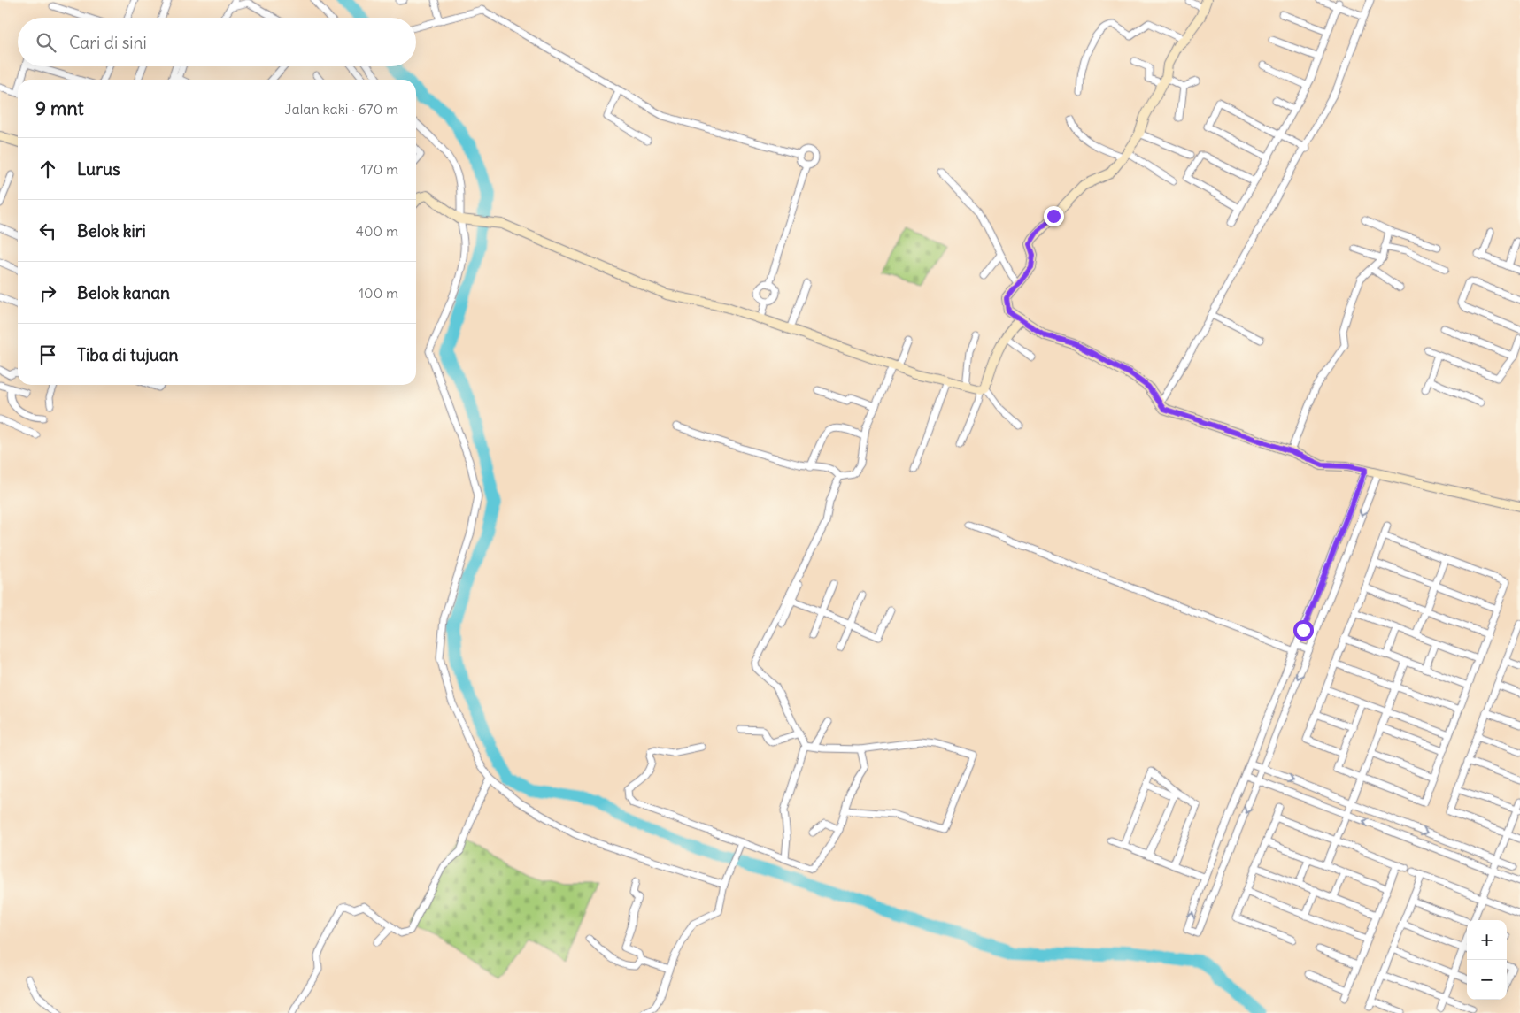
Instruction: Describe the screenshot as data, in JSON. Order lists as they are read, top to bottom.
{
  "page": {
    "search": "Cari di sini",
    "heading": ["9 mnt", "Jalan kaki · 670 m"],
    "list": [
      ["Lurus", "170 m"],
      ["Belok kiri", "400 m"],
      ["Belok kanan", "100 m"],
      "Tiba di tujuan"
    ],
    "map_buttons": ["+", "−"]
  }
}
